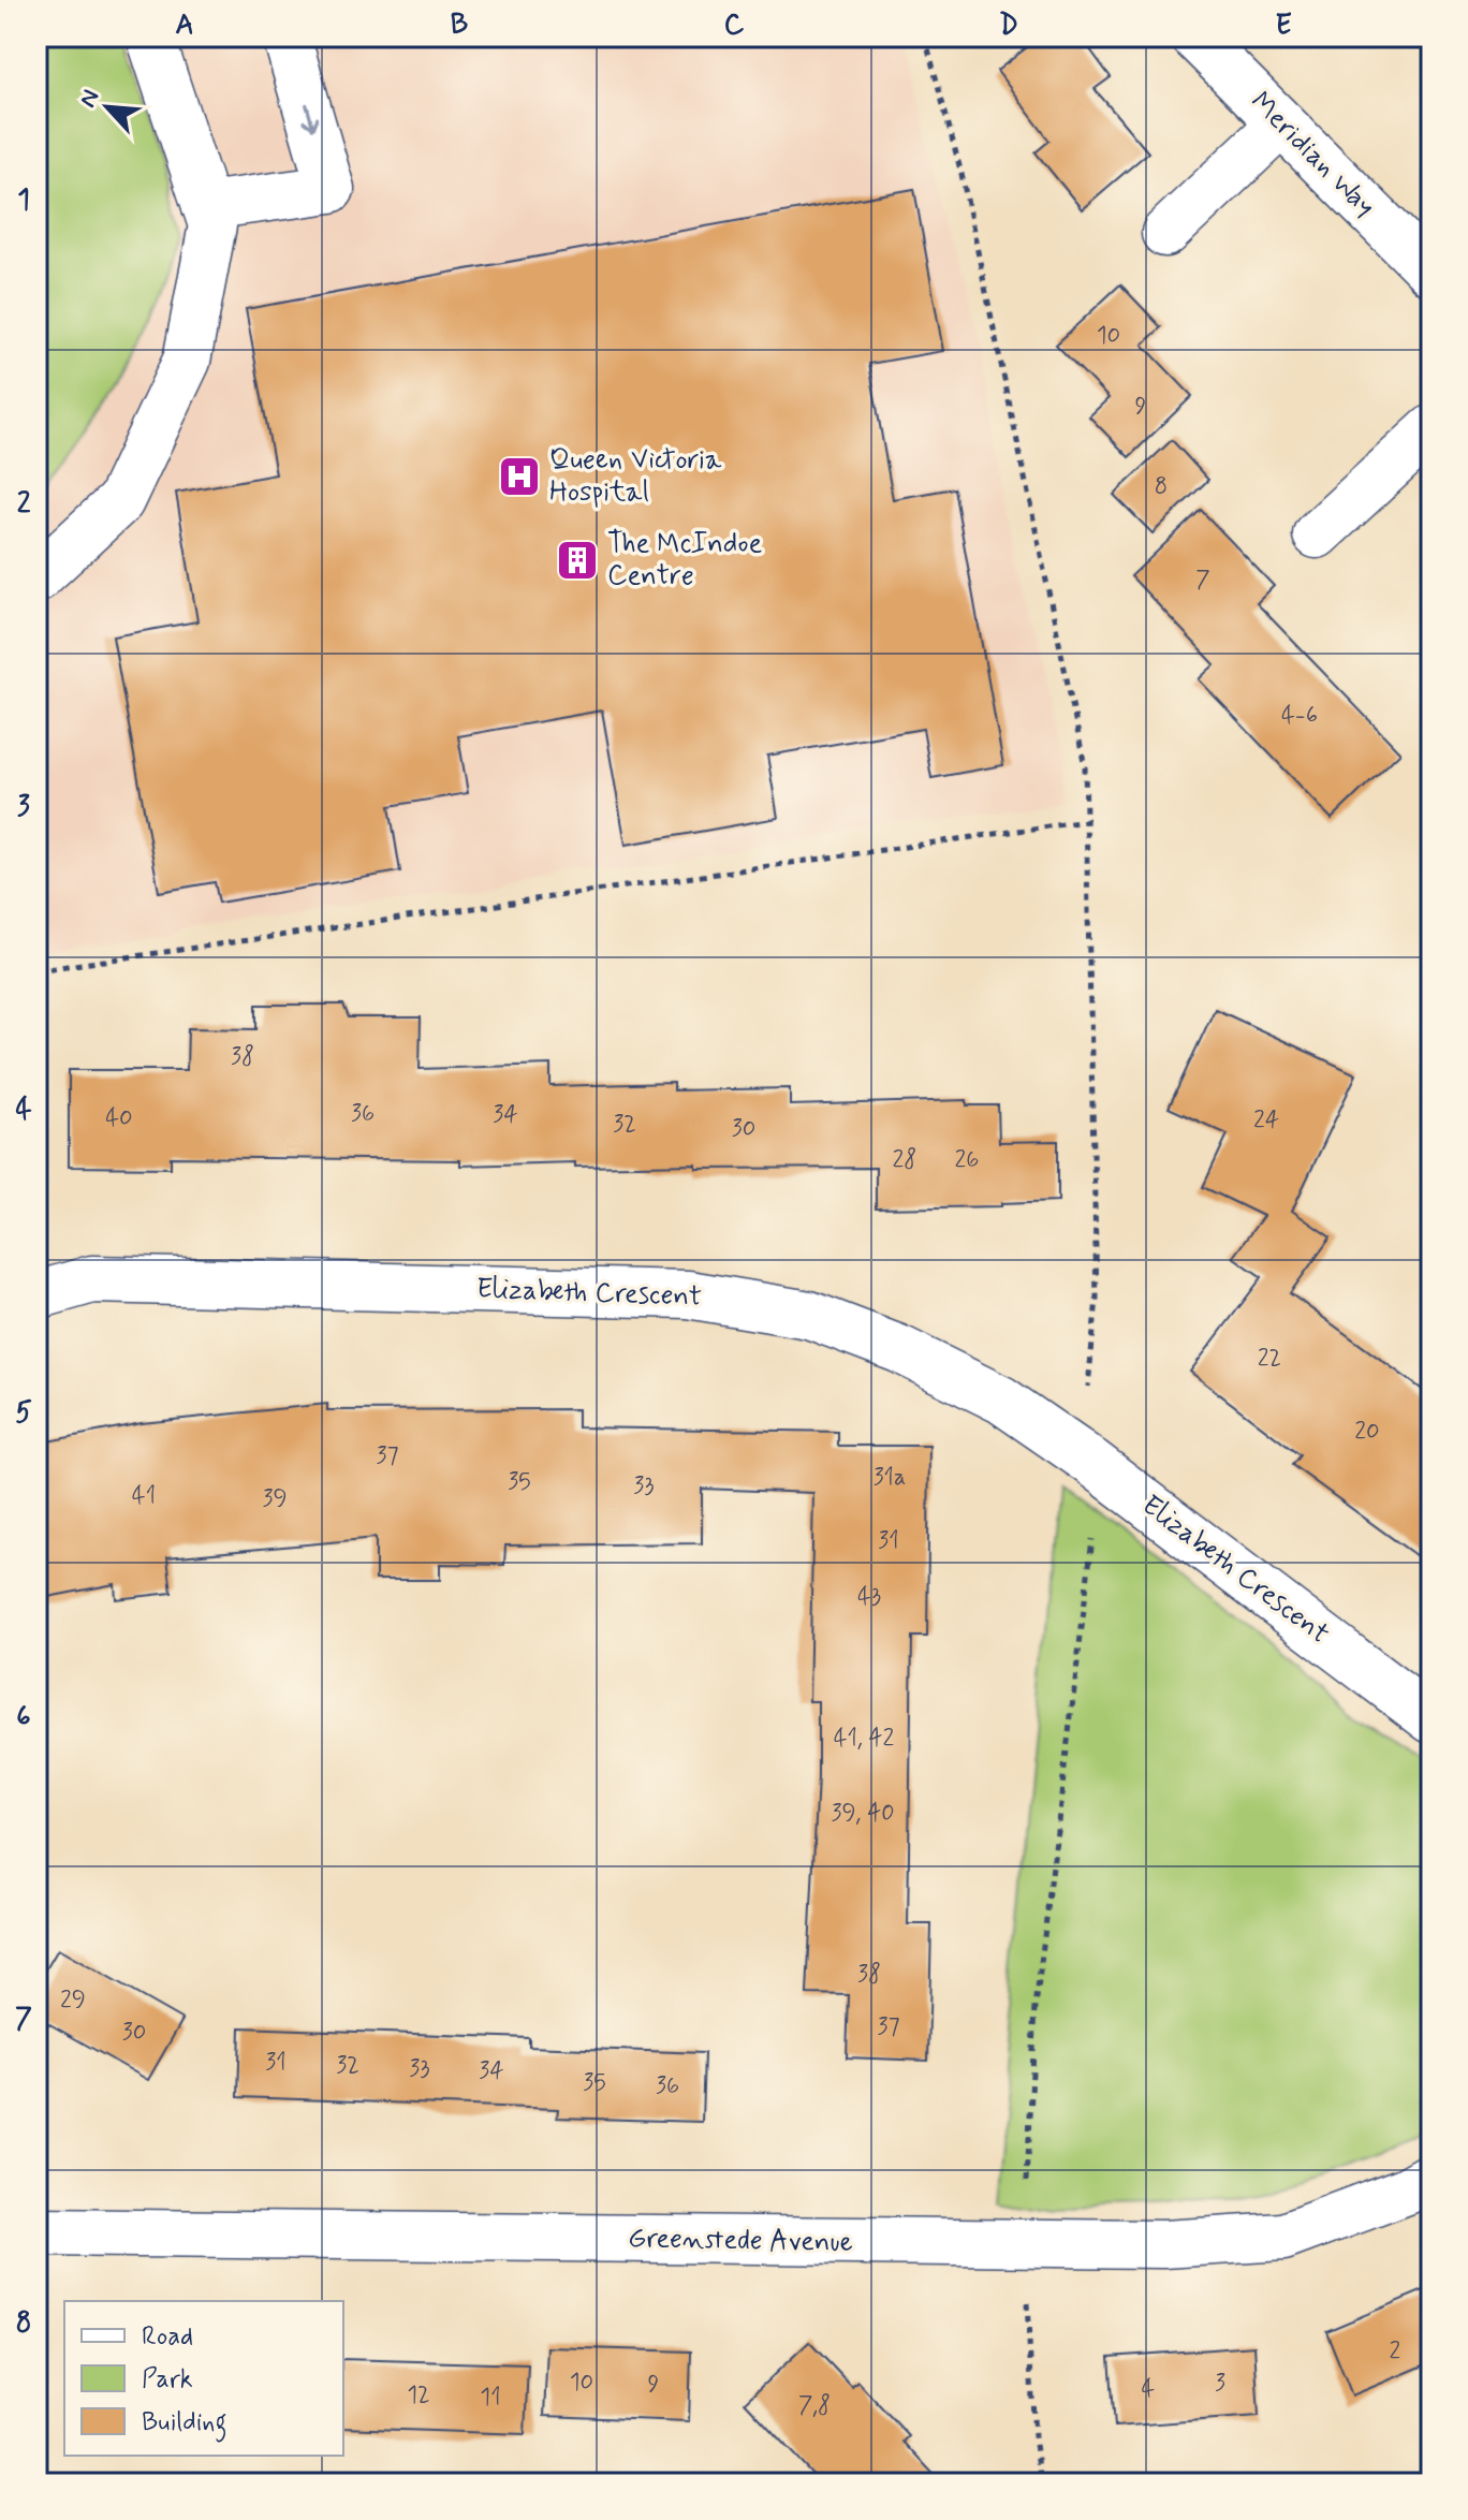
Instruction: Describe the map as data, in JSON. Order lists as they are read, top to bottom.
{
  "streets": {
    "street": ["Meridian Way", "Elizabeth Crescent", "Greenstede Avenue"]
  },
  "places": {
    "hospital": ["Queen Victoria Hospital"],
    "building": ["The McIndoe Centre"]
  },
  "house_numbers": [
    "10",
    "9",
    "8",
    "7",
    "4-6",
    "38",
    "36",
    "34",
    "40",
    "24",
    "32",
    "30",
    "28",
    "26",
    "22",
    "20",
    "37",
    "31a",
    "35",
    "33",
    "41",
    "39",
    "31",
    "43",
    "41, 42",
    "39, 40",
    "38",
    "29",
    "37",
    "30",
    "31",
    "32",
    "33",
    "34",
    "35",
    "36",
    "2",
    "10",
    "3",
    "9",
    "4",
    "12",
    "11",
    "7,8"
  ],
  "legend": ["Road", "Park", "Building"],
  "north": "top left",
  "grid": {
    "columns": [
      "A",
      "B",
      "C",
      "D",
      "E"
    ],
    "rows": [
      "1",
      "2",
      "3",
      "4",
      "5",
      "6",
      "7",
      "8"
    ]
  }
}
